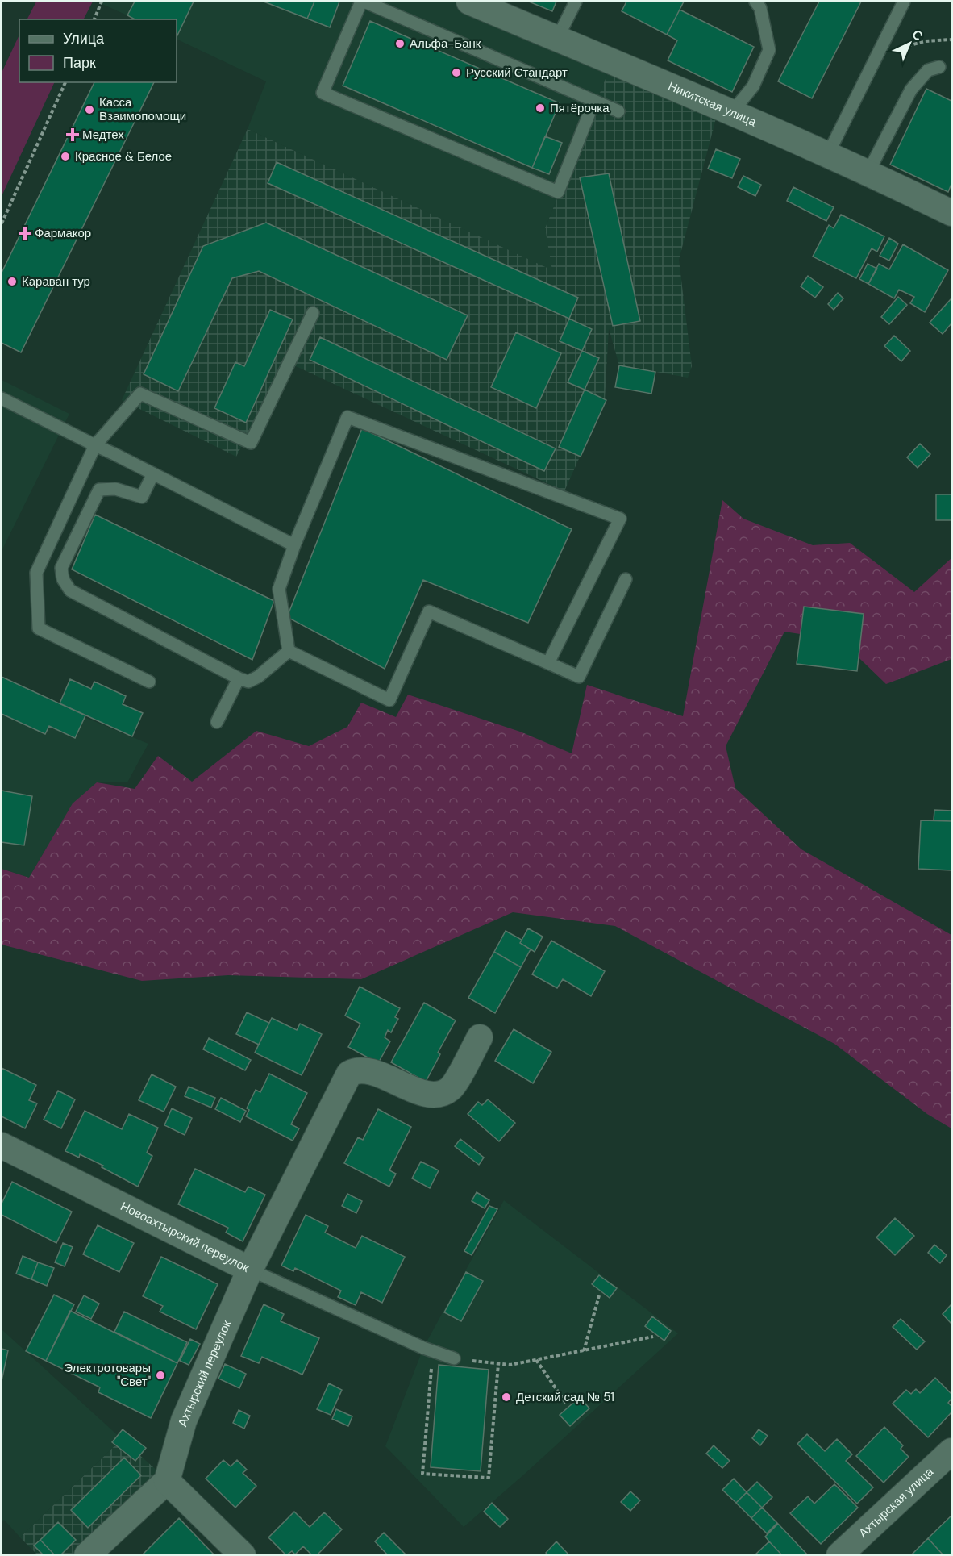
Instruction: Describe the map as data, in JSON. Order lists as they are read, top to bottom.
{
  "streets": {
    "street": [
      "Никитская улица",
      "Новоахтырский переулок",
      "Ахтырский переулок",
      "Ахтырская улица"
    ]
  },
  "crossings": [
    ["Новоахтырский переулок", "Ахтырский переулок"]
  ],
  "places": {
    "other": [
      "Альфа-Банк",
      "Русский Стандарт",
      "Пятёрочка",
      "Касса Взаимопомощи",
      "Красное & Белое",
      "Караван тур",
      "Электротовары \"Свет\"",
      "Детский сад № 51"
    ],
    "health": ["Медтех", "Фармакор"]
  },
  "legend": ["Улица", "Парк"],
  "north": "top right"
}
